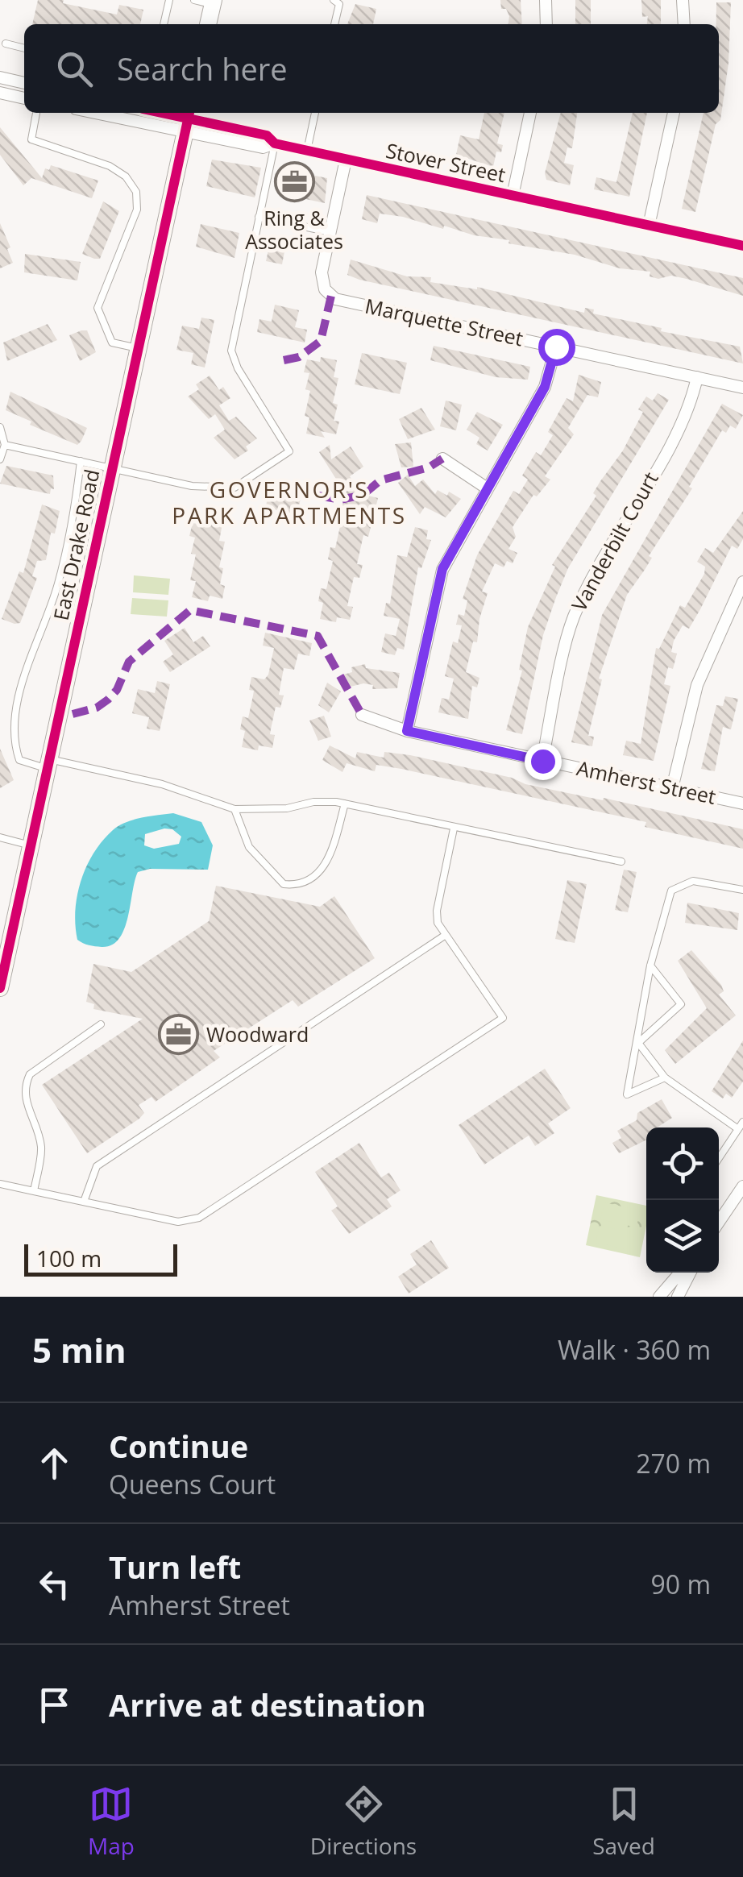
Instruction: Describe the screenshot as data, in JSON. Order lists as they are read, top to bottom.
{
  "streets": {
    "main road": ["East Drake Road"],
    "street": [
      "Stover Street",
      "Marquette Street",
      "Vanderbilt Court",
      "Amherst Street"
    ]
  },
  "crossings": [
    ["Stover Street", "Marquette Street"],
    ["Stover Street", "East Drake Road"],
    ["Marquette Street", "Vanderbilt Court"],
    ["Vanderbilt Court", "Amherst Street"]
  ],
  "districts": ["GOVERNOR'S PARK APARTMENTS"],
  "places": {
    "office": ["Ring & Associates", "Woodward"]
  },
  "scale_bar": "100 m",
  "page": {
    "search": "Search here",
    "scale": "100 m",
    "heading": ["5 min", "Walk · 360 m"],
    "list": [
      ["Continue", "Queens Court", "270 m"],
      ["Turn left", "Amherst Street", "90 m"],
      "Arrive at destination"
    ],
    "nav": ["Map", "Directions", "Saved"]
  }
}
